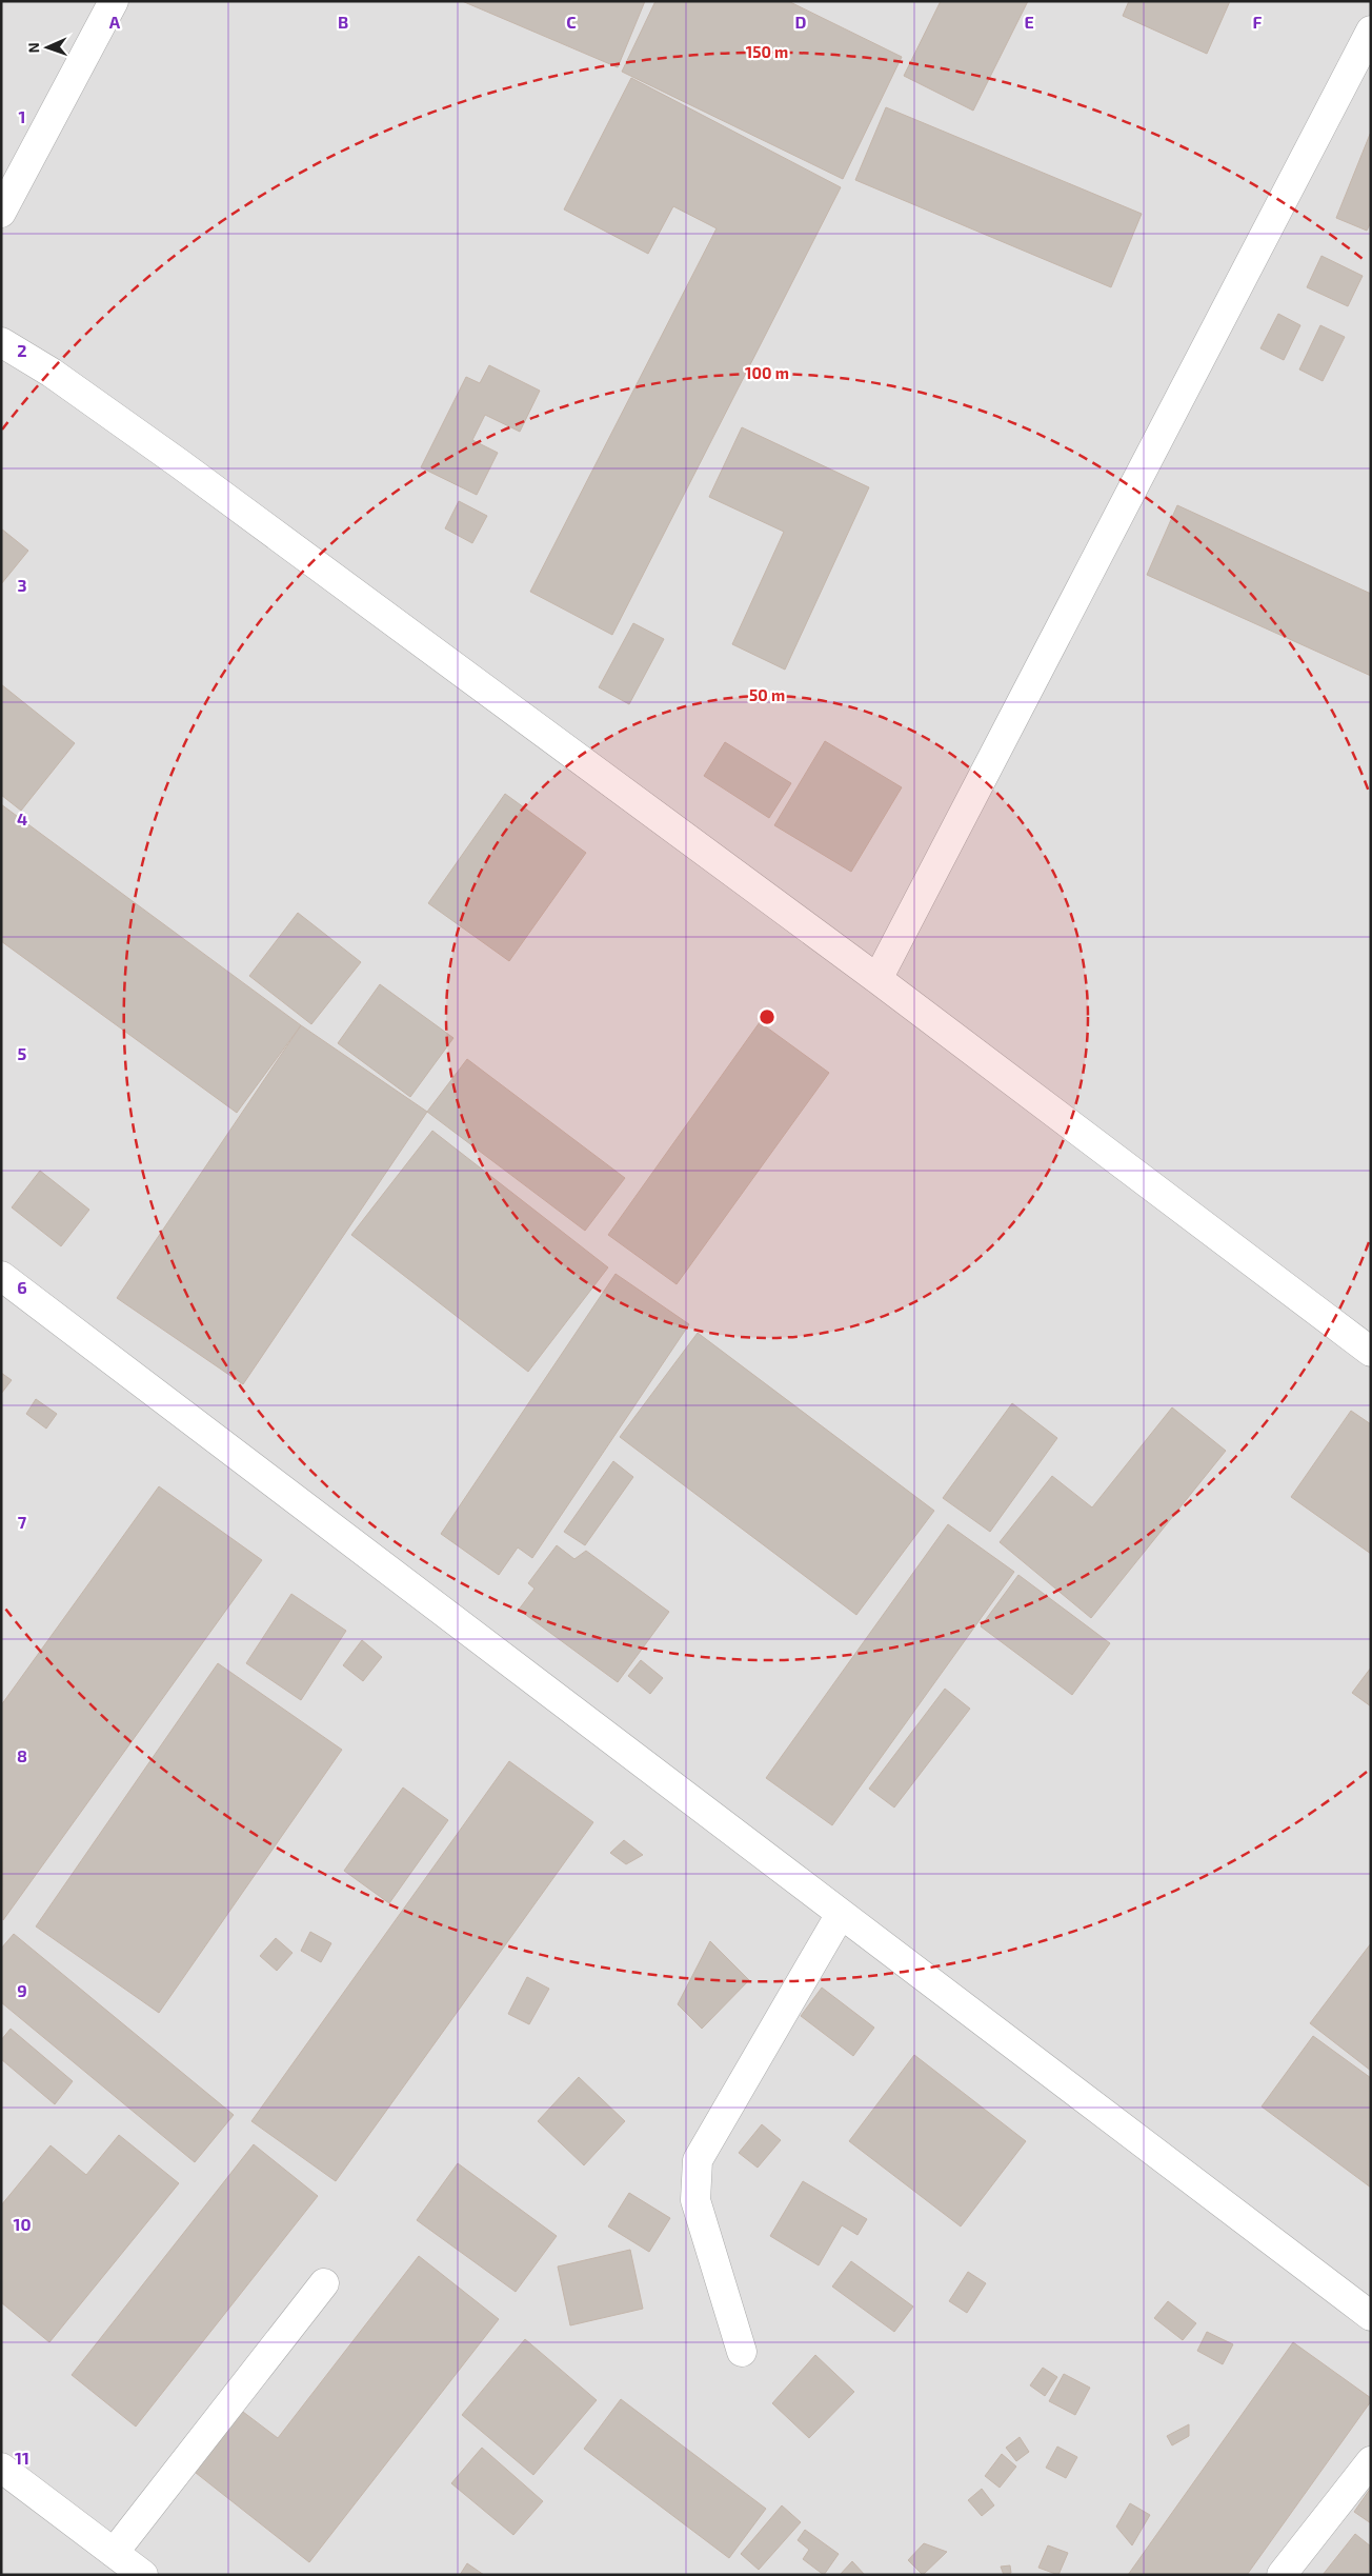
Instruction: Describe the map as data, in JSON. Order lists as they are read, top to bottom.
{
  "north": "left",
  "grid": {
    "columns": [
      "A",
      "B",
      "C",
      "D",
      "E",
      "F"
    ],
    "rows": [
      "1",
      "2",
      "3",
      "4",
      "5",
      "6",
      "7",
      "8",
      "9",
      "10",
      "11"
    ]
  },
  "rings": ["150 m", "100 m", "50 m"]
}
